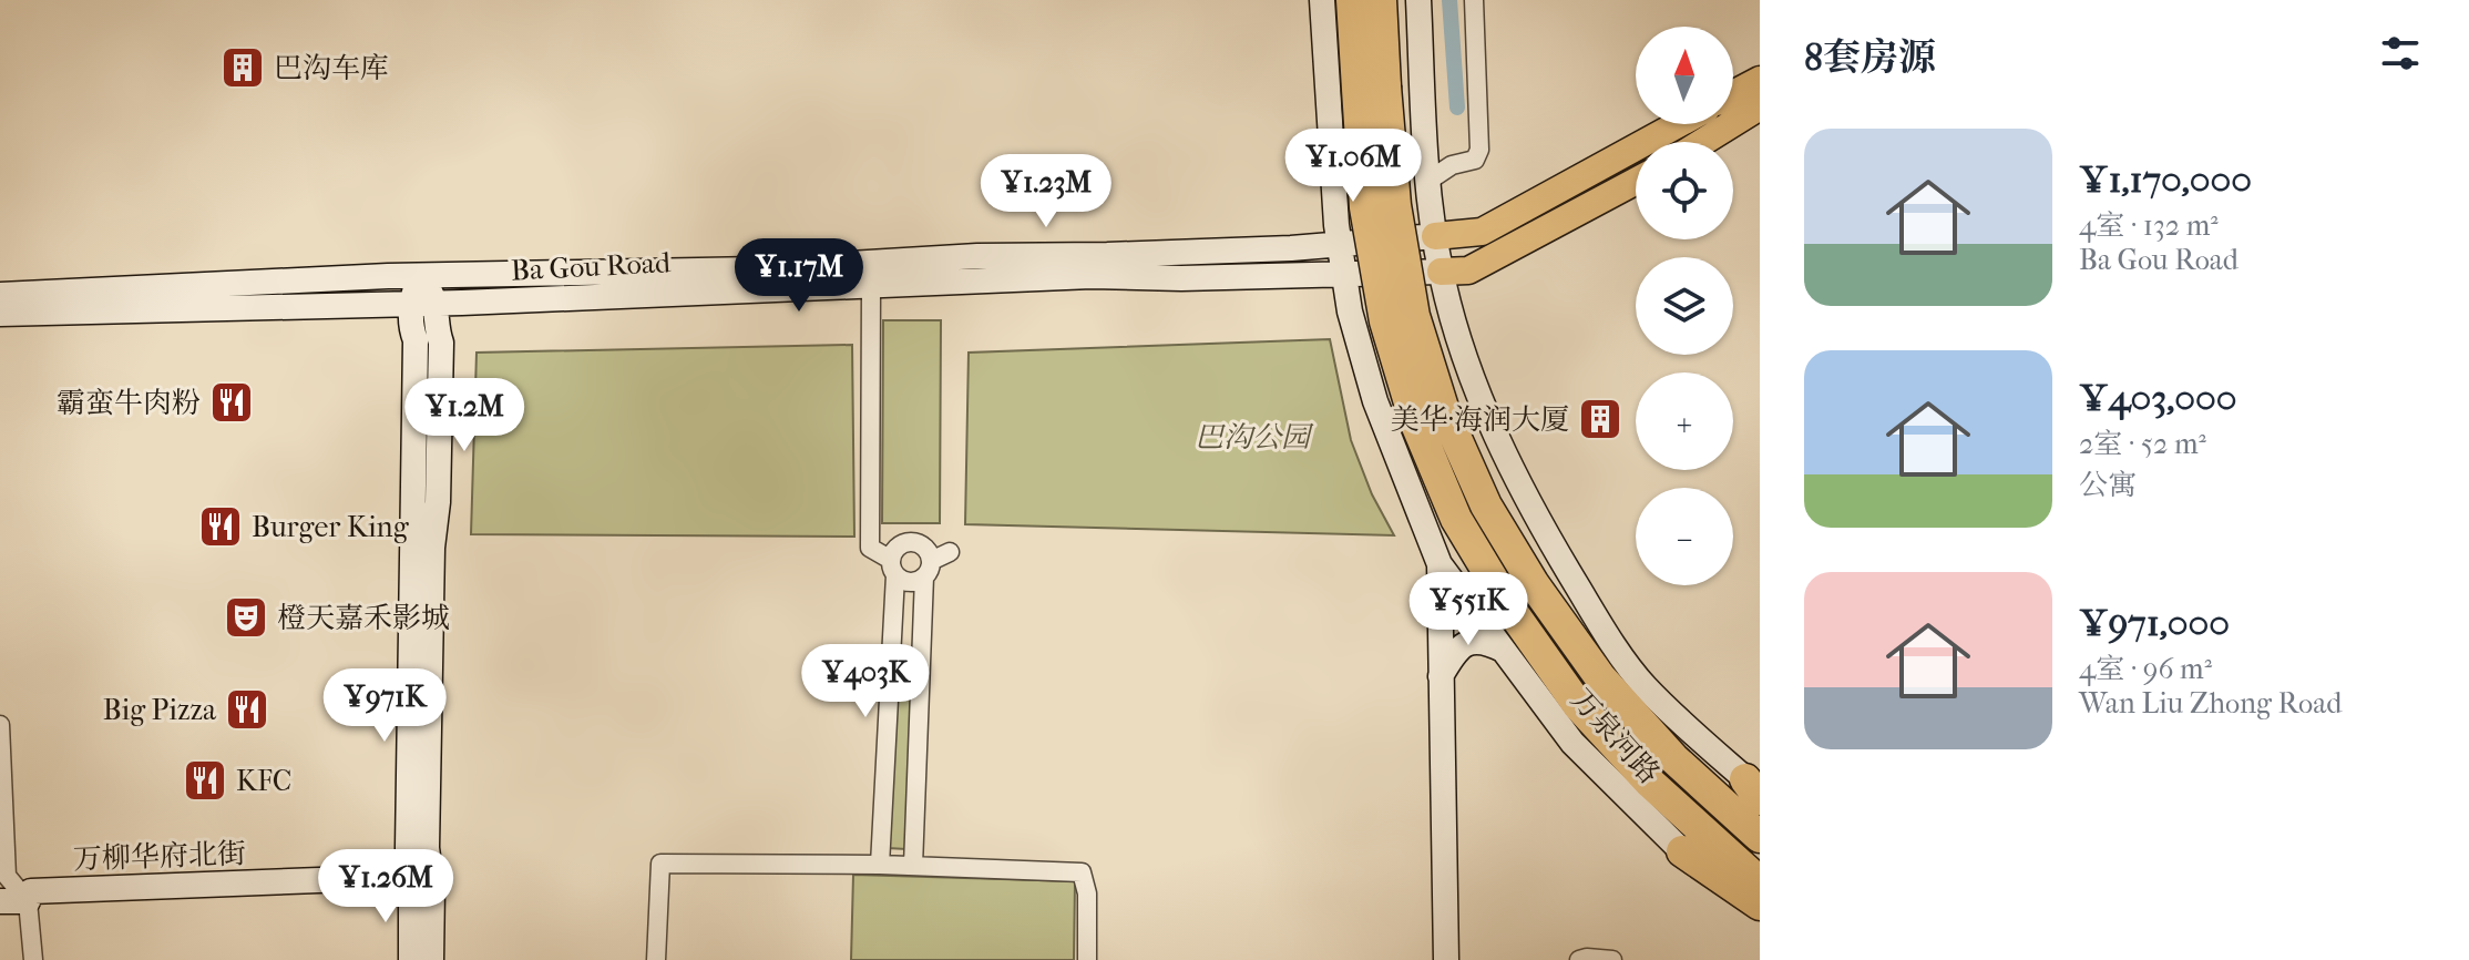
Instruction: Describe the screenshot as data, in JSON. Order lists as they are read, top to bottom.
{
  "streets": {
    "street": ["Ba Gou Road", "万泉河路", "万柳华府北街"]
  },
  "crossings": [
    ["Ba Gou Road", "万泉河路"]
  ],
  "parks": ["巴沟公园"],
  "places": {
    "building": ["巴沟车库", "美华·海润大厦"],
    "restaurant": [
      "霸蛮牛肉粉",
      "Burger King",
      "Big Pizza",
      "KFC"
    ],
    "theatre": ["橙天嘉禾影城"]
  },
  "north": "top",
  "page": {
    "heading": "8套房源",
    "map_buttons": ["+", "−"],
    "list": [
      {
        "name": "¥1,170,000",
        "note": "4室 · 132 m² · Ba Gou Road"
      },
      {
        "name": "¥403,000",
        "note": "2室 · 52 m² · 公寓"
      },
      {
        "name": "¥971,000",
        "note": "4室 · 96 m² · Wan Liu Zhong Road"
      }
    ],
    "price": [
      "¥1.06M",
      "¥1.23M",
      "¥1.17M",
      "¥1.2M",
      "¥551K",
      "¥403K",
      "¥971K",
      "¥1.26M"
    ]
  }
}
